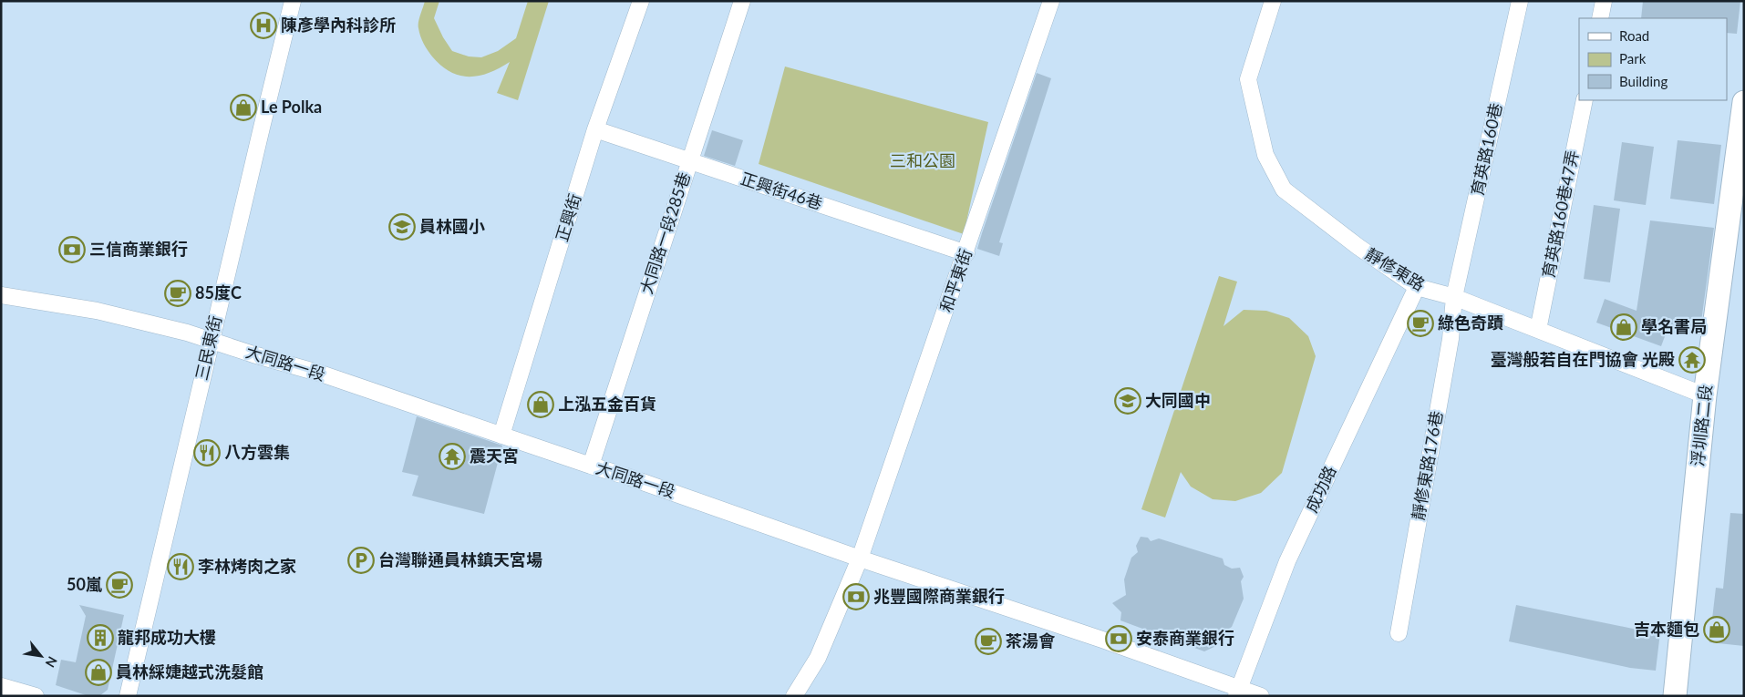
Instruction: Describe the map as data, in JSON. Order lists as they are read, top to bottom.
{
  "streets": {
    "street": [
      "育英路160巷",
      "正興街46巷",
      "育英路160巷47弄",
      "正興街",
      "大同路一段285巷",
      "靜修東路",
      "和平東街",
      "三民東街",
      "大同路一段",
      "浮圳路二段",
      "靜修東路176巷",
      "成功路"
    ]
  },
  "crossings": [
    ["育英路160巷", "靜修東路"],
    ["育英路160巷", "靜修東路176巷"],
    ["正興街46巷", "正興街"],
    ["正興街46巷", "大同路一段285巷"],
    ["正興街46巷", "和平東街"],
    ["育英路160巷47弄", "靜修東路"],
    ["正興街", "大同路一段"],
    ["大同路一段285巷", "大同路一段"],
    ["靜修東路", "浮圳路二段"],
    ["靜修東路", "靜修東路176巷"],
    ["靜修東路", "成功路"],
    ["和平東街", "大同路一段"],
    ["三民東街", "大同路一段"],
    ["大同路一段", "成功路"]
  ],
  "parks": ["三和公園"],
  "places": {
    "hospital": ["陳彥學內科診所"],
    "shop": [
      "Le Polka",
      "學名書局",
      "上泓五金百貨",
      "吉本麵包",
      "員林綵婕越式洗髮館"
    ],
    "school or university": ["員林國小", "大同國中"],
    "bank": ["三信商業銀行", "兆豐國際商業銀行", "安泰商業銀行"],
    "cafe": [
      "85度C",
      "綠色奇蹟",
      "50嵐",
      "茶湯會"
    ],
    "temple": ["臺灣般若自在門協會 光殿", "震天宮"],
    "restaurant": ["八方雲集", "李林烤肉之家"],
    "parking": ["台灣聯通員林鎮天宮場"],
    "building": ["龍邦成功大樓"]
  },
  "legend": ["Road", "Park", "Building"],
  "north": "bottom right"
}
